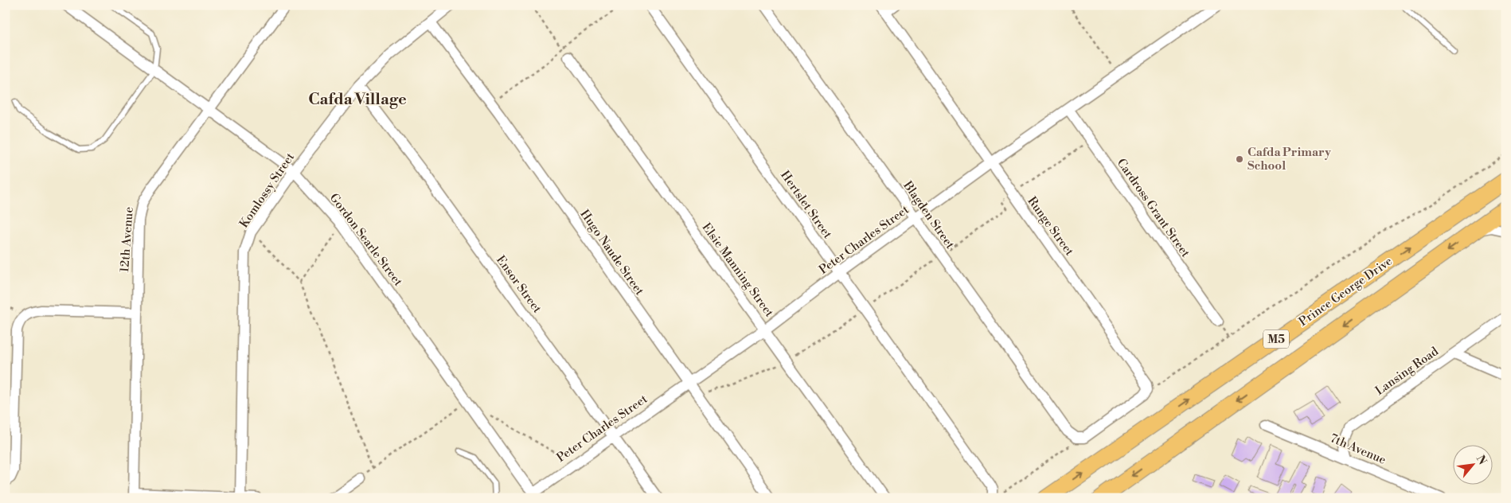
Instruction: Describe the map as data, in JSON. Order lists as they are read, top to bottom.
{
  "streets": {
    "main road": ["Prince George Drive", "M5"],
    "street": [
      "Komlossy Street",
      "Hertslet Street",
      "Cardross Grant Street",
      "Blagden Street",
      "Runge Street",
      "12th Avenue",
      "Gordon Searle Street",
      "Peter Charles Street",
      "Hugo Naude Street",
      "Elsie Manning Street",
      "Ensor Street",
      "Lansing Road",
      "7th Avenue"
    ]
  },
  "crossings": [
    ["Komlossy Street", "Gordon Searle Street"],
    ["Komlossy Street", "Hugo Naude Street"],
    ["Komlossy Street", "Ensor Street"],
    ["Hertslet Street", "Peter Charles Street"],
    ["Cardross Grant Street", "Peter Charles Street"],
    ["Blagden Street", "Runge Street"],
    ["Blagden Street", "Peter Charles Street"],
    ["Runge Street", "Peter Charles Street"],
    ["12th Avenue", "Gordon Searle Street"],
    ["Gordon Searle Street", "Peter Charles Street"],
    ["Peter Charles Street", "Hugo Naude Street"],
    ["Peter Charles Street", "Elsie Manning Street"],
    ["Peter Charles Street", "Ensor Street"],
    ["Lansing Road", "7th Avenue"]
  ],
  "districts": ["Cafda Village"],
  "places": ["Cafda Primary School"],
  "north": "top right"
}
